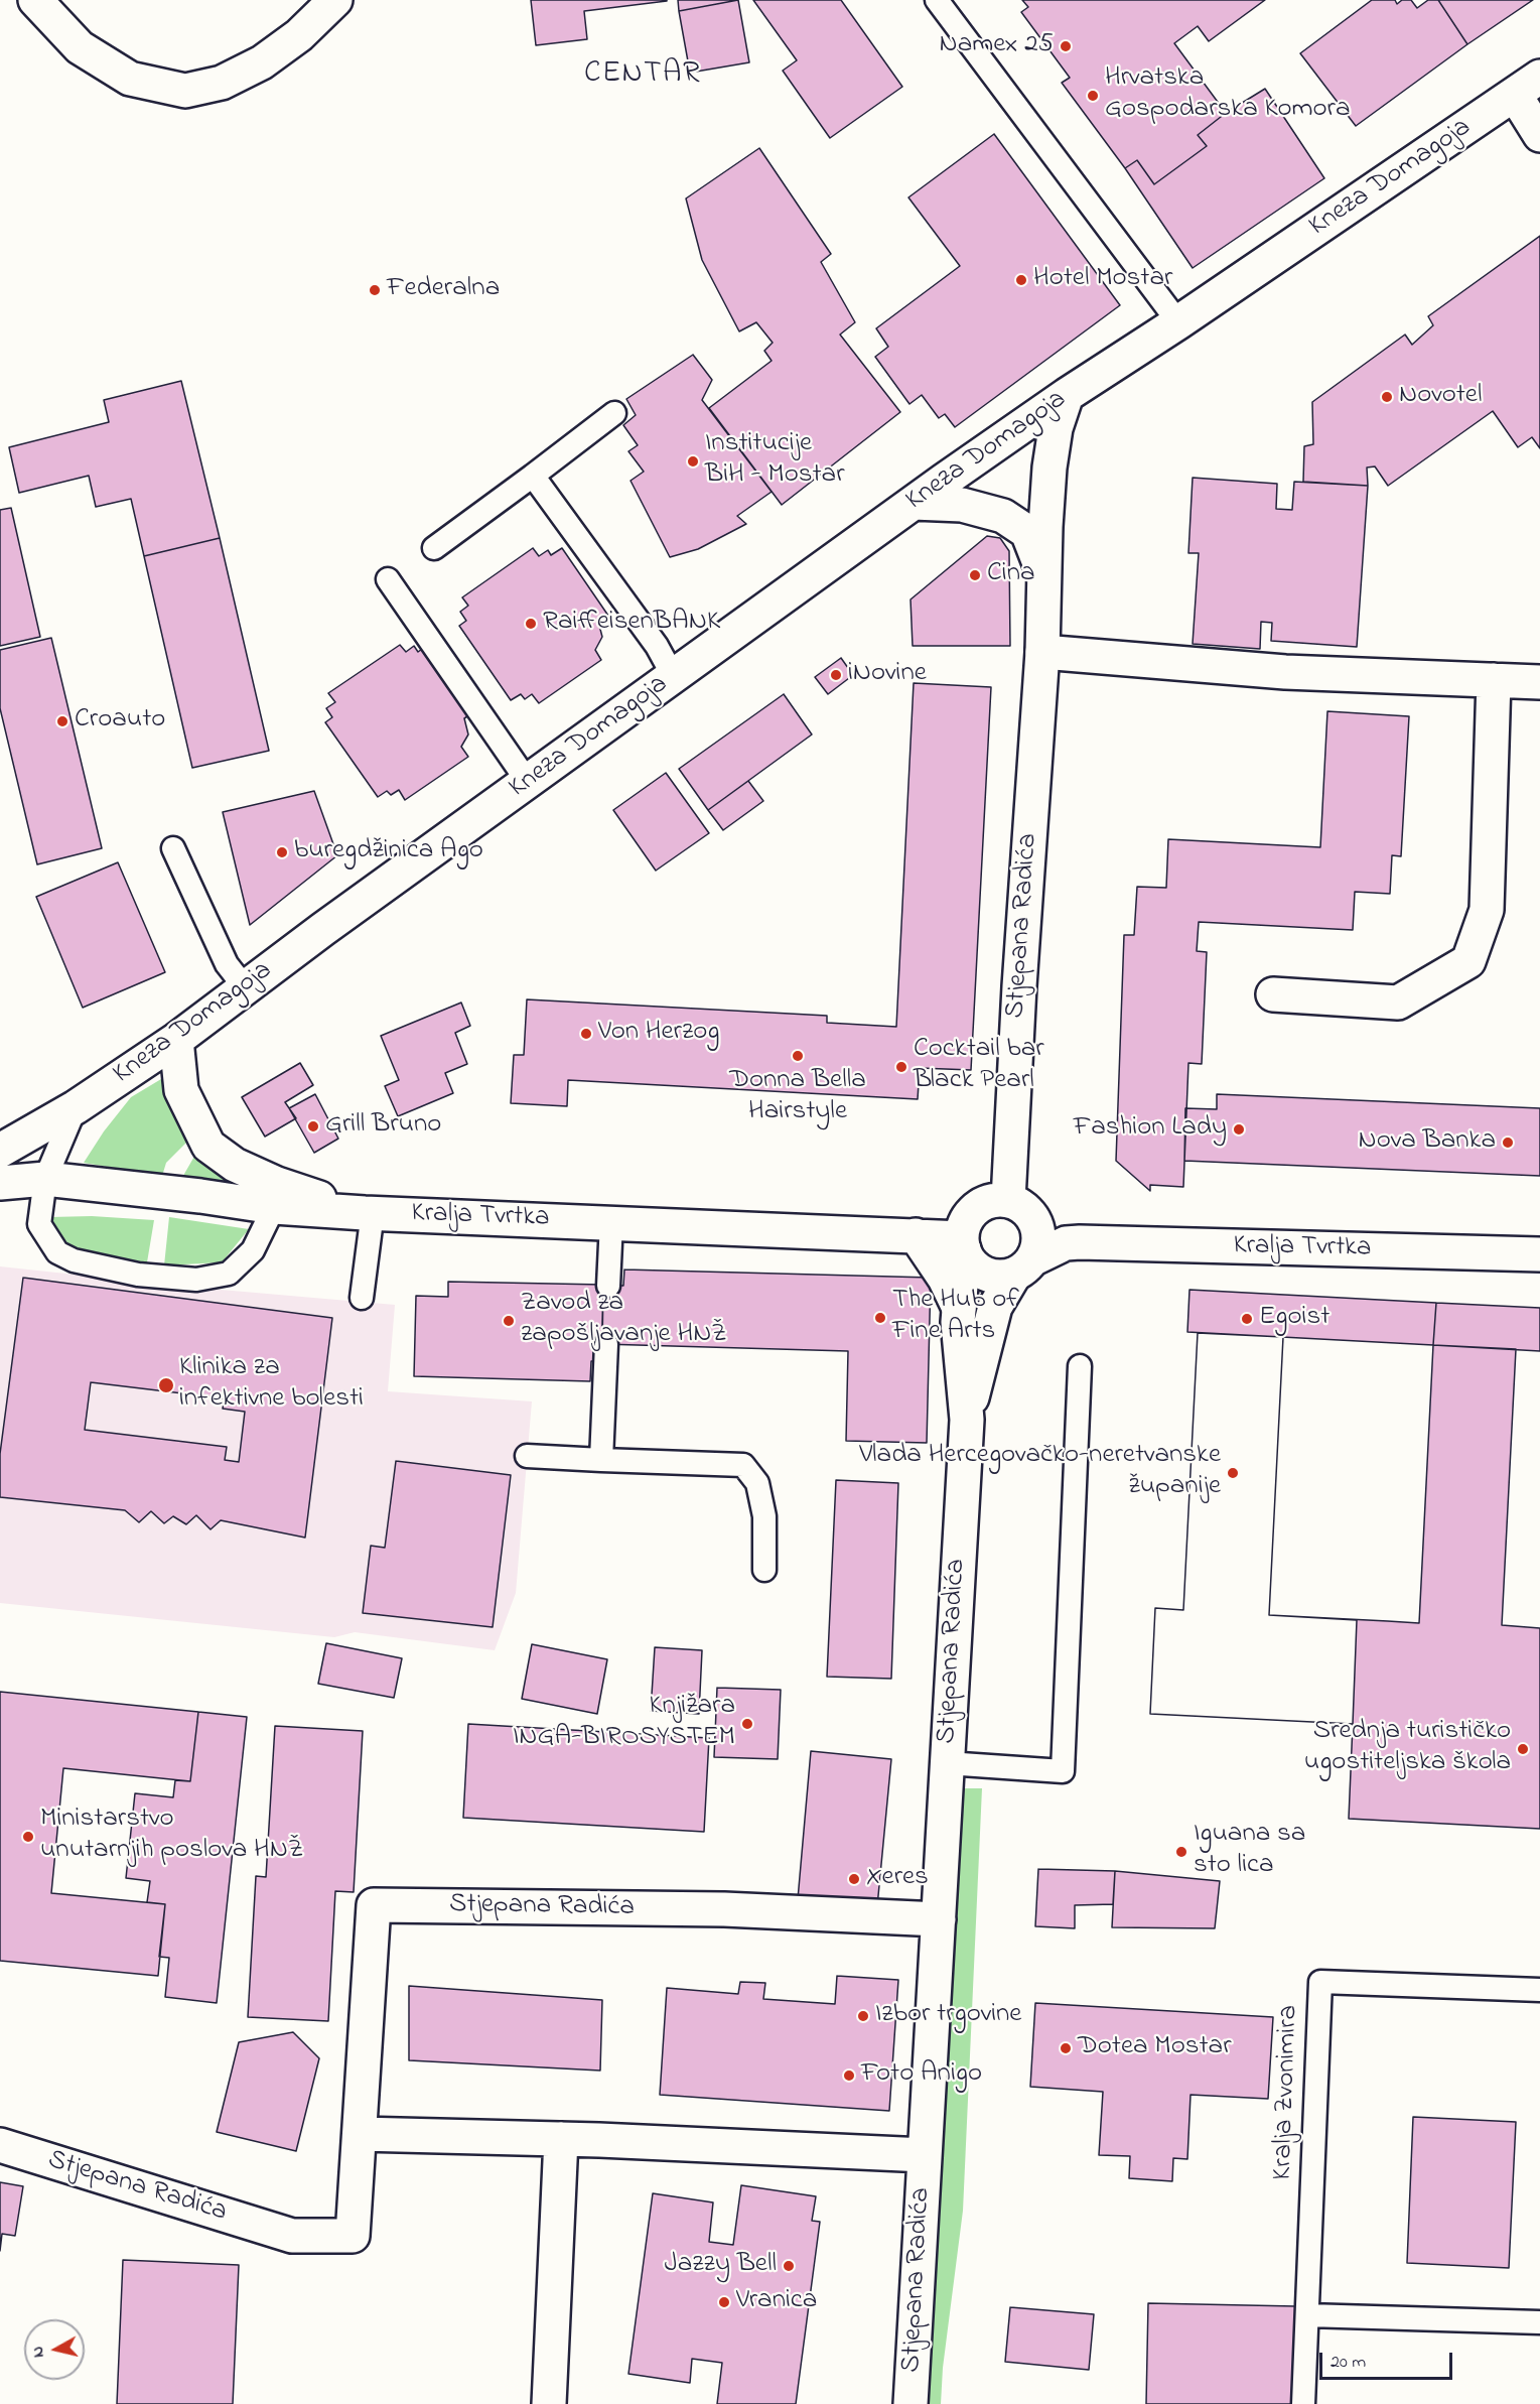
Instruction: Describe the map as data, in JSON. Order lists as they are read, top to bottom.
{
  "streets": {
    "street": ["Kneza Domagoja", "Stjepana Radića", "Kralja Tvrtka"],
    "lane": ["Kralja Zvonimira"]
  },
  "crossings": [
    ["Kneza Domagoja", "Stjepana Radića"],
    ["Stjepana Radića", "Kralja Tvrtka"]
  ],
  "districts": ["CENTAR"],
  "places": [
    "Namex 25",
    "Hrvatska Gospodarska Komora",
    "Hotel Mostar",
    "Federalna",
    "Novotel",
    "Institucije BiH - Mostar",
    "Cina",
    "RaiffeisenBANK",
    "iNovine",
    "Croauto",
    "buregdžinica Ago",
    "Von Herzog",
    "Donna Bella Hairstyle",
    "Cocktail bar Black Pearl",
    "Grill Bruno",
    "Fashion Lady",
    "Nova Banka",
    "The Hub of Fine Arts",
    "Egoist",
    "Zavod za zapošljavanje HNŽ",
    "Klinika za infektivne bolesti",
    "Vlada Hercegovačko-neretvanske županije",
    "Knjižara INGA-BIROSYSTEM",
    "Srednja turističko ugostiteljska škola",
    "Ministarstvo unutarnjih poslova HNŽ",
    "Iguana sa sto lica",
    "Xeres",
    "Izbor trgovine",
    "Dotea Mostar",
    "Foto Anigo",
    "Jazzy Bell",
    "Vranica"
  ],
  "scale_bar": "20 m",
  "north": "left"
}
